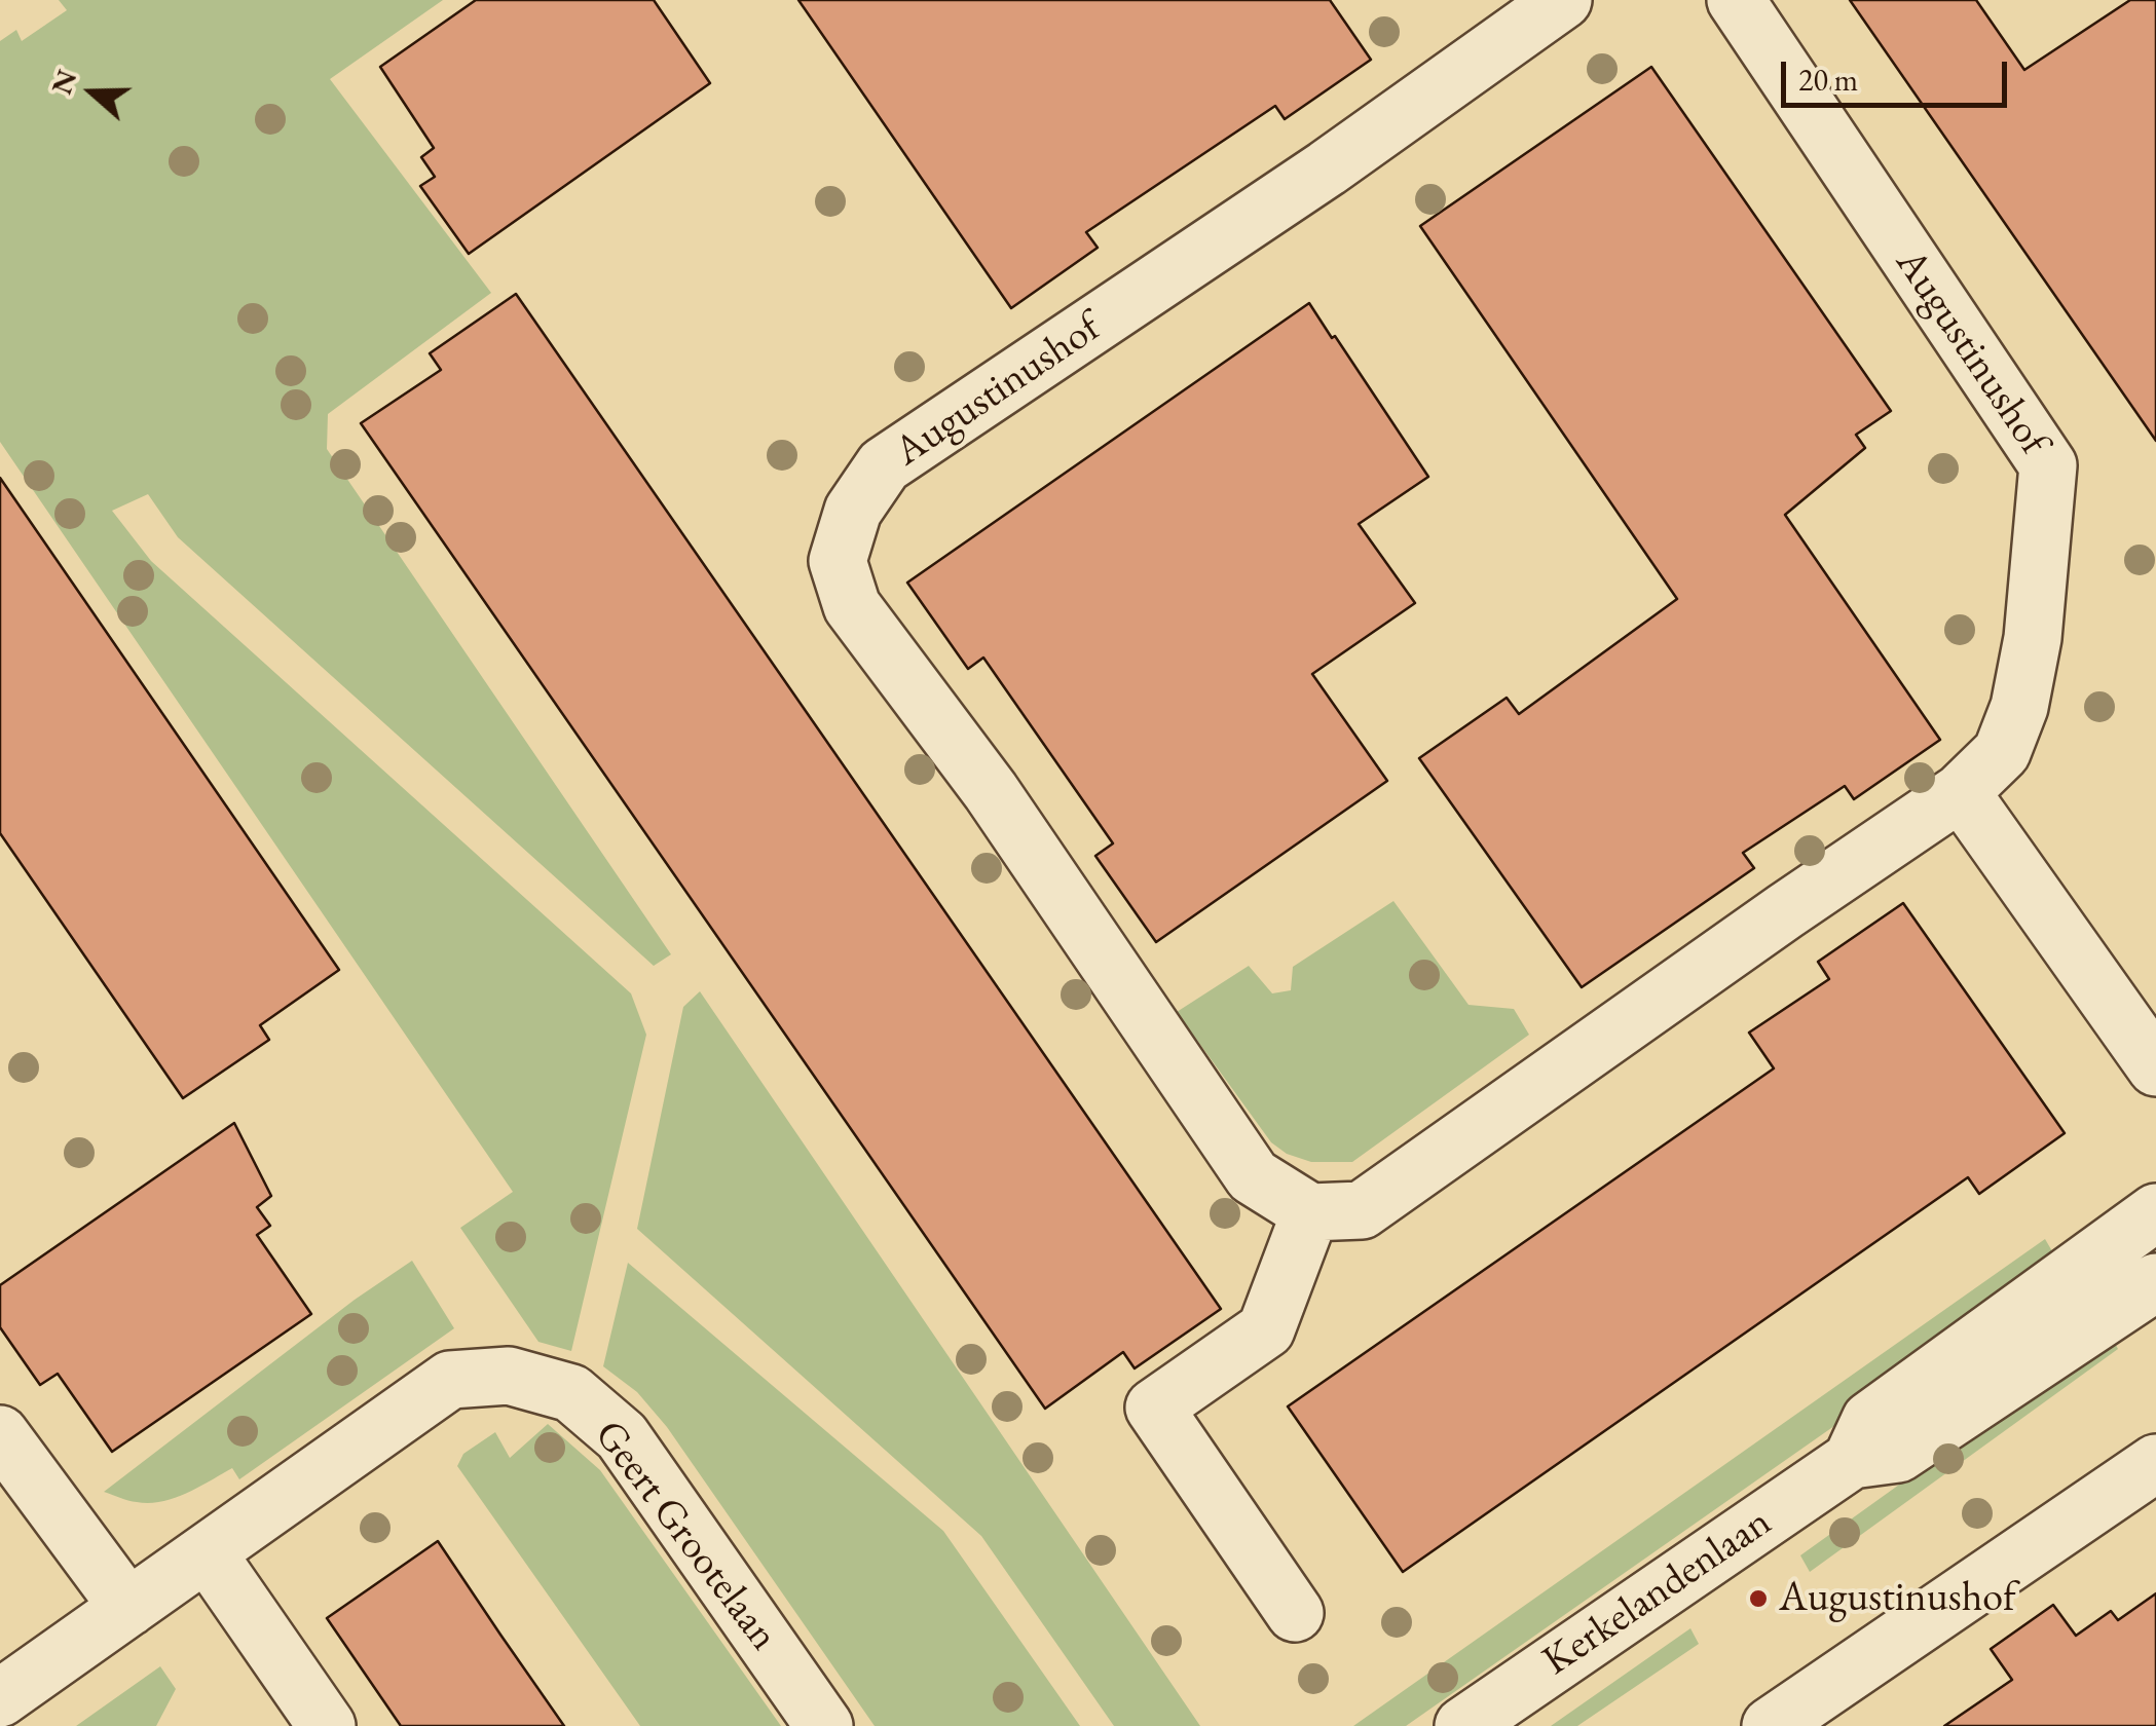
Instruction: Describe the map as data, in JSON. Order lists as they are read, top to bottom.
{
  "streets": {
    "street": ["Augustinushof", "Geert Grootelaan", "Kerkelandenlaan"]
  },
  "places": ["Augustinushof"],
  "scale_bar": "20 m",
  "north": "left"
}
